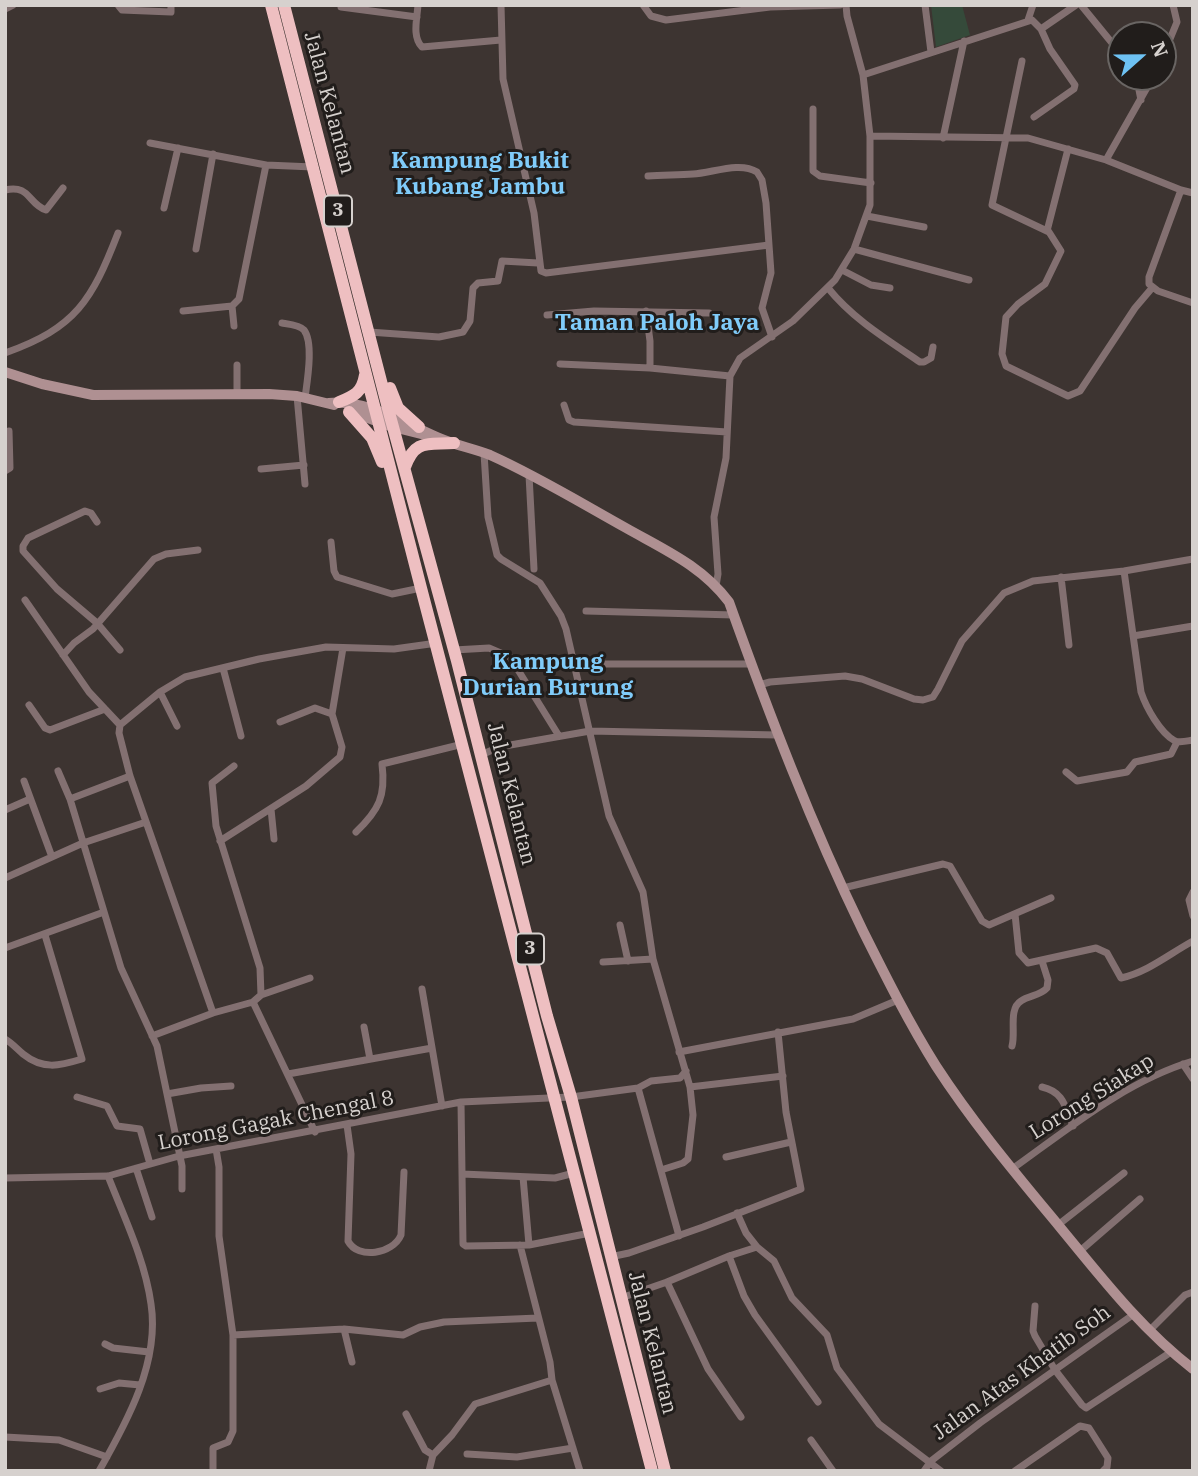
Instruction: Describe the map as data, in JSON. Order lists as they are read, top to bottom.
{
  "streets": {
    "highway": ["Jalan Kelantan", "3"],
    "street": ["Lorong Siakap", "Lorong Gagak Chengal 8", "Jalan Atas Khatib Soh"]
  },
  "crossings": [
    ["Jalan Kelantan", "Lorong Gagak Chengal 8"]
  ],
  "districts": ["Kampung Bukit Kubang Jambu", "Taman Paloh Jaya", "Kampung Durian Burung"],
  "north": "right"
}
